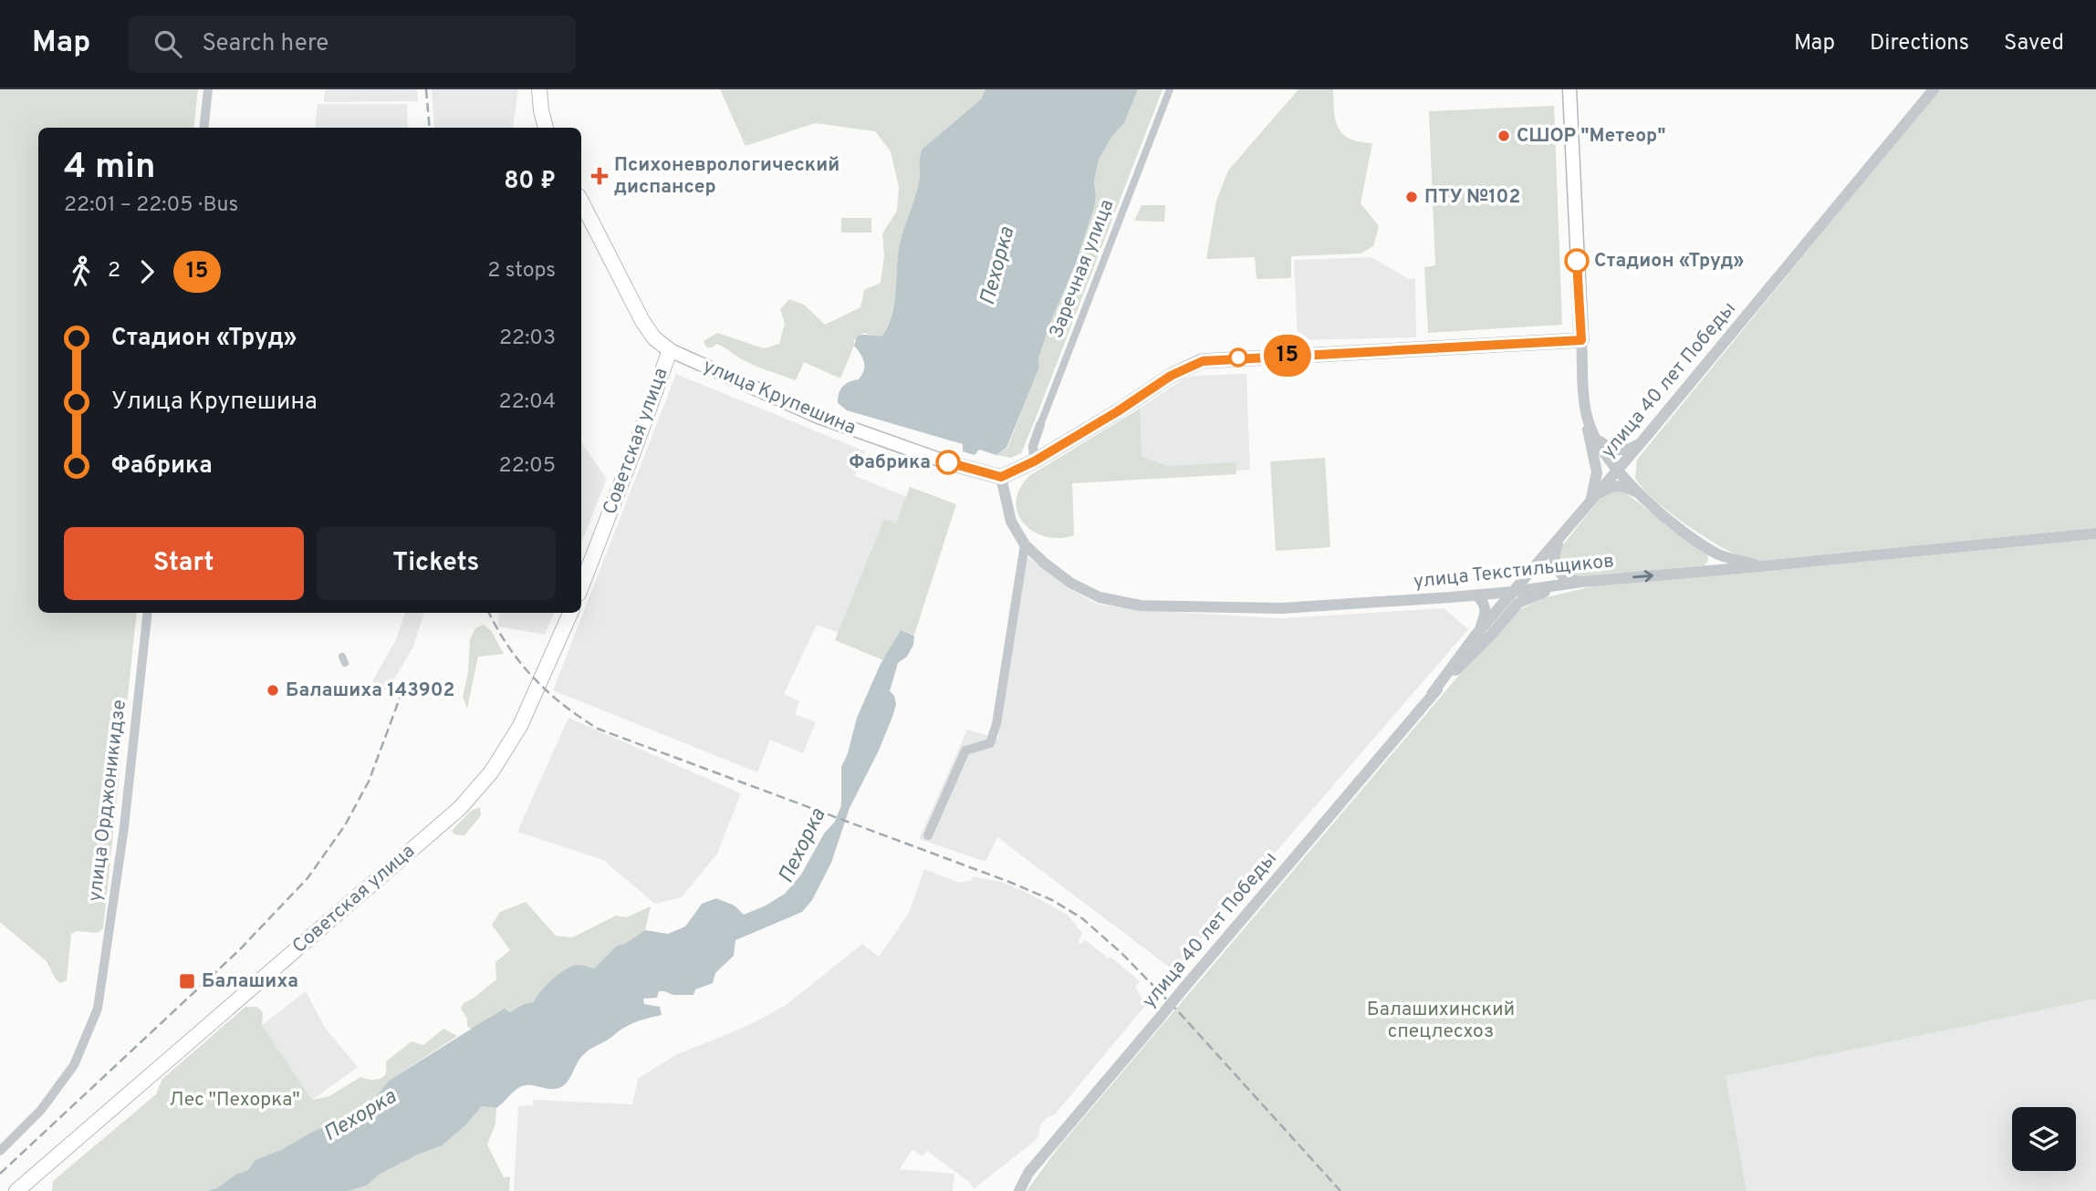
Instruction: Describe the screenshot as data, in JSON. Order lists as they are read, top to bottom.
{
  "streets": {
    "main road": ["улица Крупешина", "Советская улица"],
    "street": [
      "Заречная улица",
      "улица 40 лет Победы",
      "улица Текстильщиков",
      "улица Орджоникидзе"
    ]
  },
  "crossings": [
    ["улица 40 лет Победы", "улица Текстильщиков"],
    ["улица Крупешина", "Советская улица"],
    ["улица Крупешина", "улица Текстильщиков"]
  ],
  "water": ["Пехорка"],
  "parks": ["Балашихинский спецлесхоз", "Лес \"Пехорка\""],
  "places": {
    "other": [
      "СШОР \"Метеор\"",
      "ПТУ №102",
      "Стадион «Труд»",
      "Фабрика",
      "Балашиха 143902"
    ],
    "health": ["Психоневрологический диспансер"],
    "transit": ["Балашиха"]
  },
  "lines": ["bus line 15"],
  "page": {
    "header": "Map",
    "search": "Search here",
    "nav": ["Map", "Directions", "Saved"],
    "on_map": "15",
    "heading": ["4 min", "22:01 – 22:05 · Bus", "80 ₽"],
    "legs": ["2", "15", "2 stops"],
    "list": [
      {
        "name": "Стадион «Труд»",
        "value": "22:03"
      },
      {
        "name": "Улица Крупешина",
        "value": "22:04"
      },
      {
        "name": "Фабрика",
        "value": "22:05"
      }
    ],
    "buttons": ["Start", "Tickets"]
  }
}
